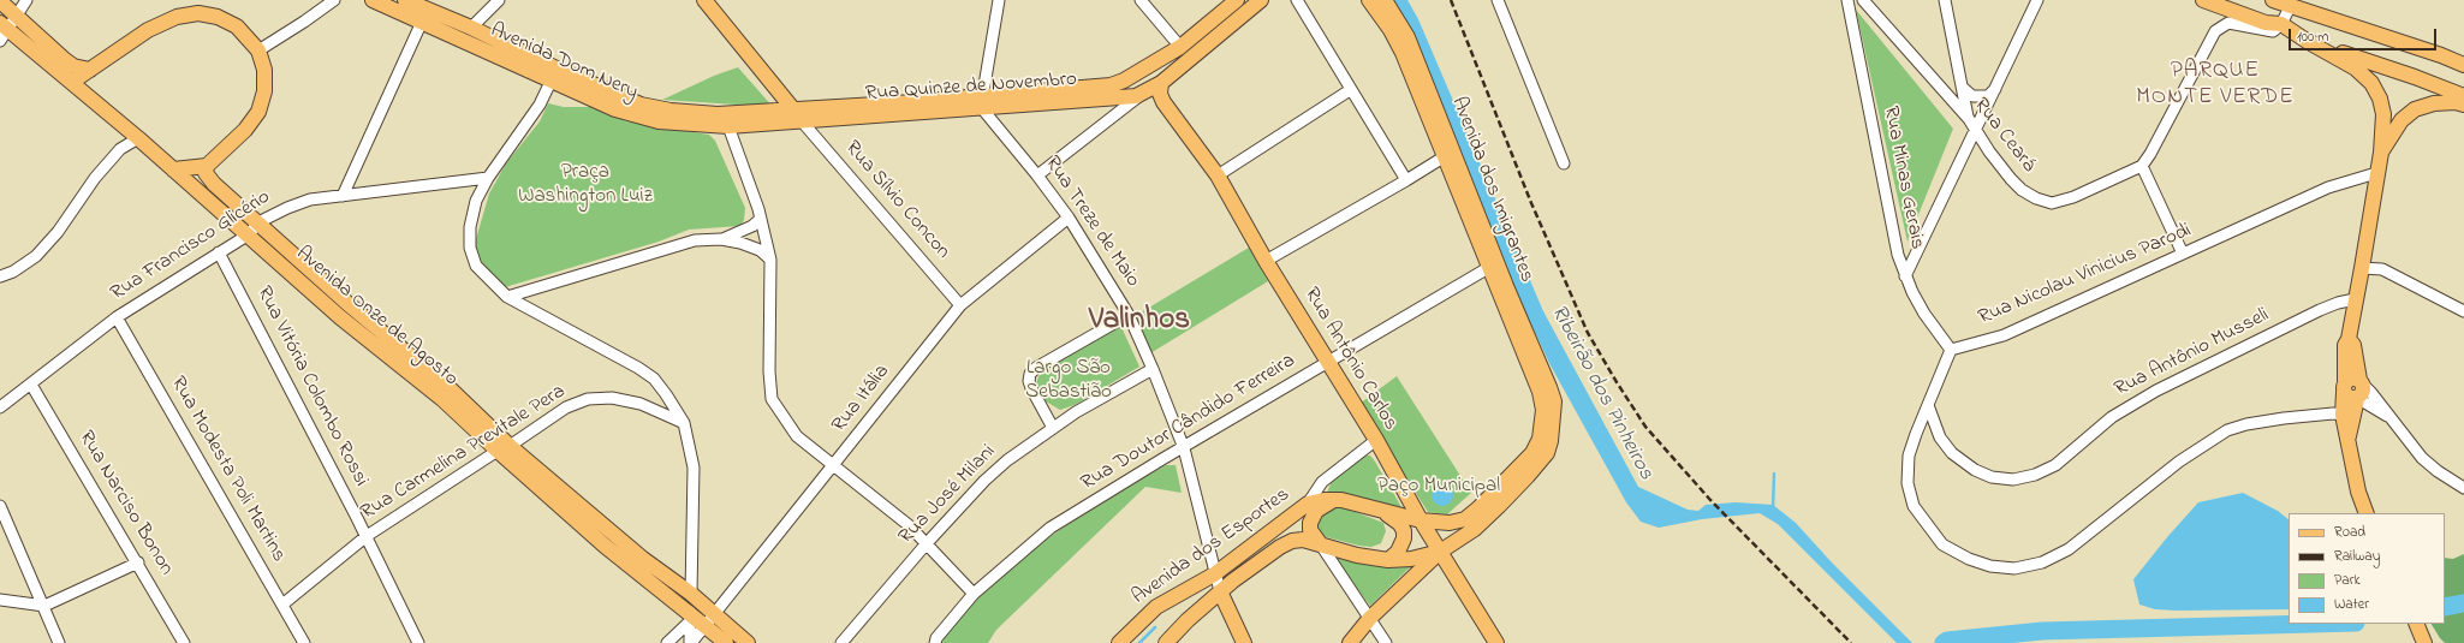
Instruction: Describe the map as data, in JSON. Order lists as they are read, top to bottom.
{
  "streets": {
    "main road": [
      "Avenida Dom Nery",
      "Rua Quinze de Novembro",
      "Avenida dos Imigrantes",
      "Rua Treze de Maio",
      "Avenida Onze de Agosto",
      "Rua Antônio Carlos",
      "Avenida dos Esportes"
    ],
    "street": [
      "Rua Ceará",
      "Rua Minas Gerais",
      "Rua Sílvio Concon",
      "Rua Francisco Glicério",
      "Rua Nicolau Vinicius Parodi",
      "Rua Antônio Musseli",
      "Rua Vitória Colombo Rossi",
      "Rua Itália",
      "Rua Doutor Cândido Ferreira",
      "Rua Carmelina Previtale Pera",
      "Rua Modesta Poli Martins",
      "Rua José Milani",
      "Rua Narciso Bonon"
    ]
  },
  "crossings": [
    ["Avenida Dom Nery", "Rua Quinze de Novembro"],
    ["Avenida Dom Nery", "Rua Sílvio Concon"],
    ["Rua Quinze de Novembro", "Rua Sílvio Concon"],
    ["Rua Quinze de Novembro", "Rua Treze de Maio"],
    ["Rua Quinze de Novembro", "Rua Antônio Carlos"],
    ["Rua Minas Gerais", "Rua Nicolau Vinicius Parodi"],
    ["Avenida dos Imigrantes", "Rua Antônio Carlos"],
    ["Avenida dos Imigrantes", "Rua Doutor Cândido Ferreira"],
    ["Avenida dos Imigrantes", "Avenida dos Esportes"],
    ["Rua Sílvio Concon", "Rua Itália"],
    ["Rua Treze de Maio", "Rua Itália"],
    ["Rua Treze de Maio", "Rua Doutor Cândido Ferreira"],
    ["Rua Treze de Maio", "Rua José Milani"],
    ["Rua Treze de Maio", "Avenida dos Esportes"],
    ["Rua Francisco Glicério", "Avenida Onze de Agosto"],
    ["Rua Francisco Glicério", "Rua Vitória Colombo Rossi"],
    ["Rua Francisco Glicério", "Rua Modesta Poli Martins"],
    ["Rua Francisco Glicério", "Rua Narciso Bonon"],
    ["Avenida Onze de Agosto", "Rua Itália"],
    ["Avenida Onze de Agosto", "Rua Carmelina Previtale Pera"],
    ["Rua Antônio Carlos", "Rua Doutor Cândido Ferreira"],
    ["Rua Antônio Carlos", "Avenida dos Esportes"],
    ["Rua Vitória Colombo Rossi", "Rua Carmelina Previtale Pera"],
    ["Rua Carmelina Previtale Pera", "Rua Modesta Poli Martins"]
  ],
  "districts": ["PARQUE MONTE VERDE", "Valinhos"],
  "water": ["Ribeirão dos Pinheiros"],
  "parks": ["Praça Washington Luiz", "Largo São Sebastião", "Paço Municipal"],
  "legend": [
    "Road",
    "Railway",
    "Park",
    "Water"
  ],
  "scale_bar": "100 m"
}
